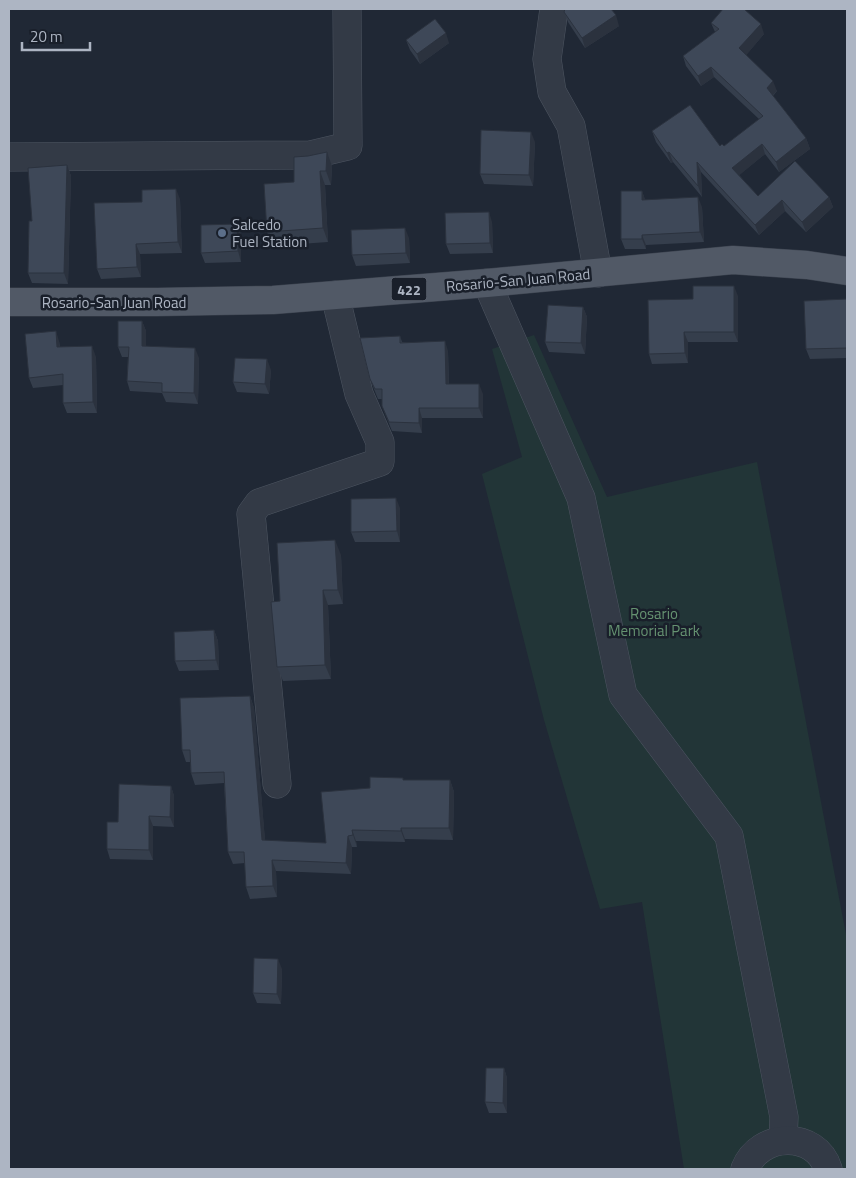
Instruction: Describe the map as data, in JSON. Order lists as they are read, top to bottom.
{
  "streets": {
    "main road": ["Rosario-San Juan Road", "422"]
  },
  "parks": ["Rosario Memorial Park"],
  "places": ["Salcedo Fuel Station"],
  "scale_bar": "20 m"
}
